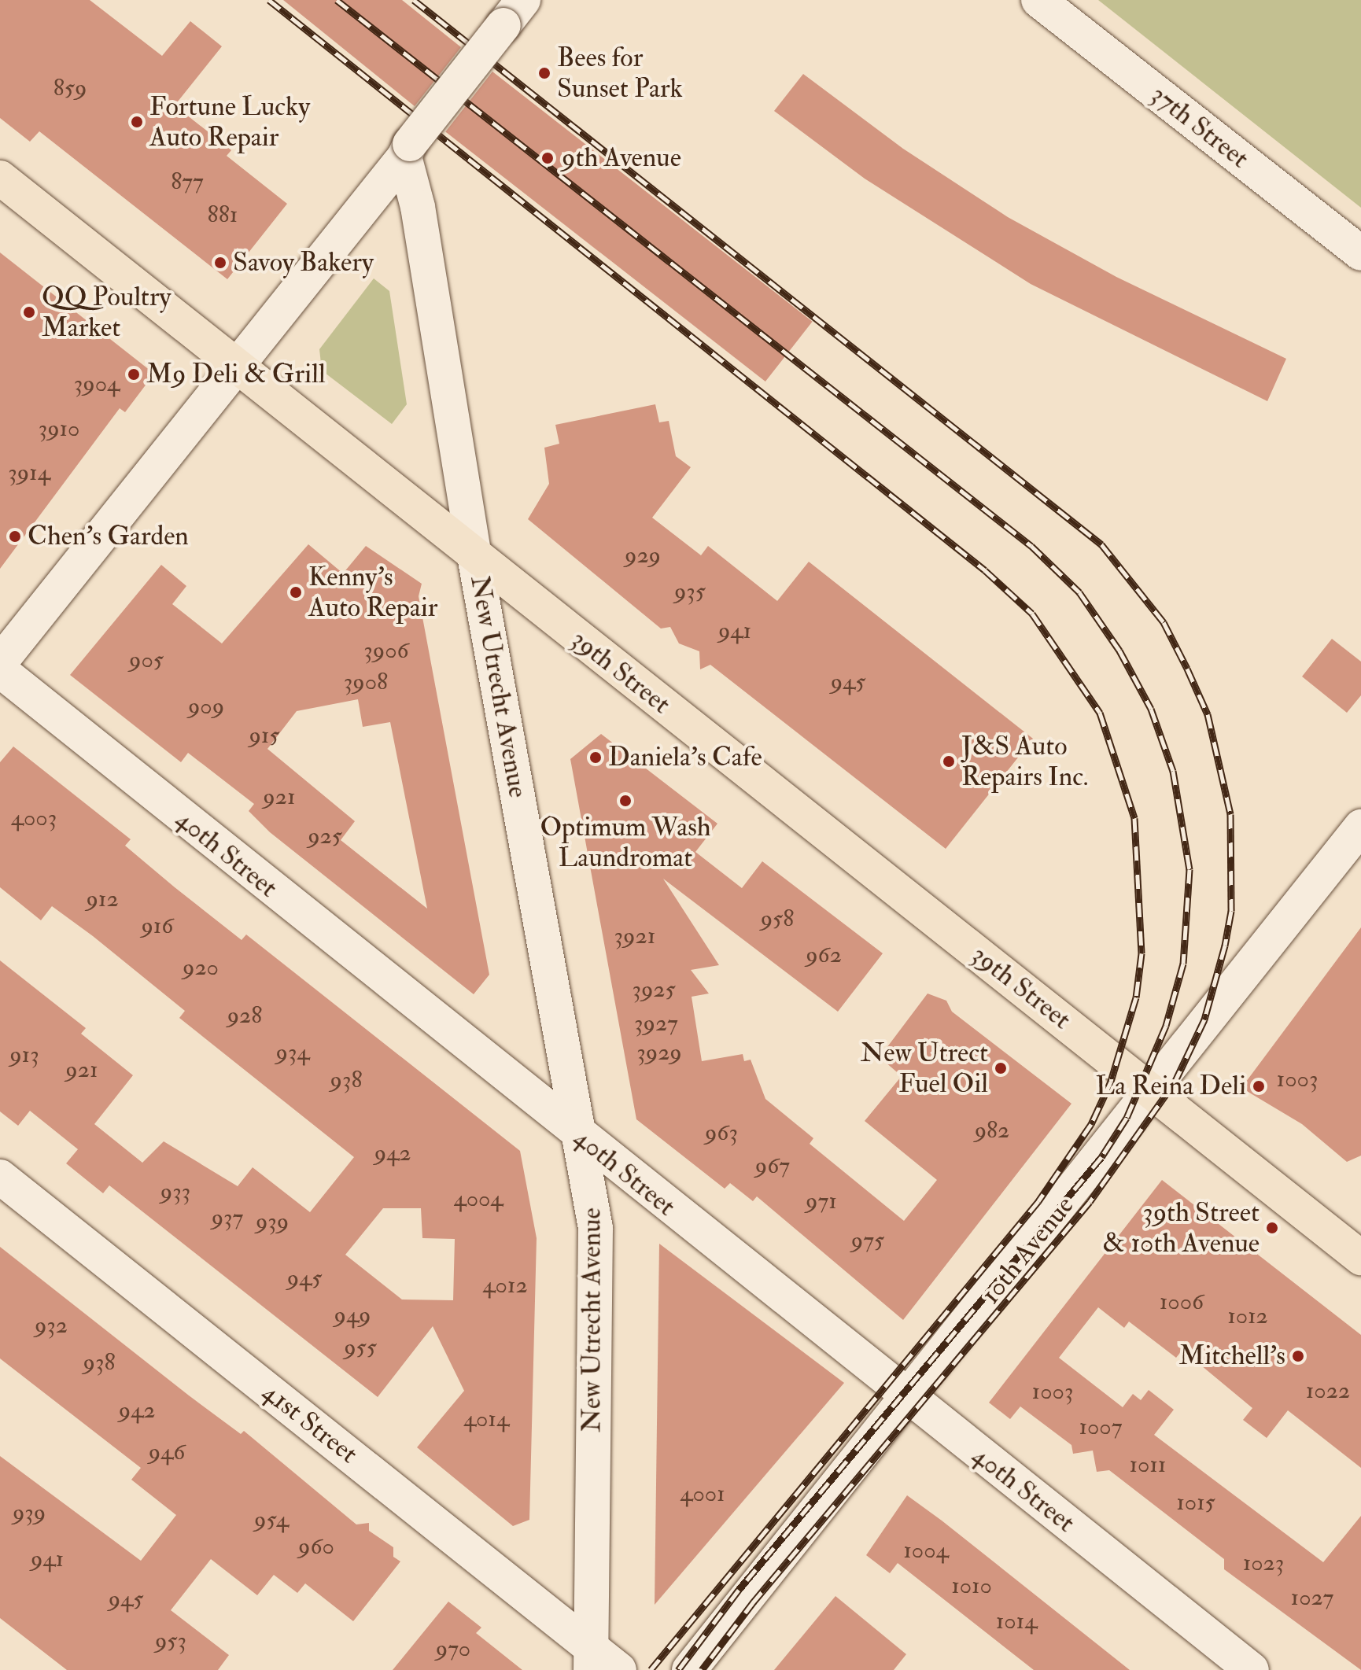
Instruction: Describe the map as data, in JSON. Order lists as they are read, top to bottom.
{
  "streets": {
    "main road": ["39th Street"],
    "street": [
      "37th Street",
      "New Utrecht Avenue",
      "40th Street",
      "10th Avenue",
      "41st Street"
    ]
  },
  "crossings": [
    ["39th Street", "New Utrecht Avenue"],
    ["39th Street", "10th Avenue"],
    ["New Utrecht Avenue", "40th Street"],
    ["New Utrecht Avenue", "41st Street"],
    ["40th Street", "10th Avenue"]
  ],
  "places": [
    "Bees for Sunset Park",
    "Fortune Lucky Auto Repair",
    "9th Avenue",
    "Savoy Bakery",
    "QQ Poultry Market",
    "M9 Deli & Grill",
    "Chen's Garden",
    "Kenny's Auto Repair",
    "Daniela's Cafe",
    "J&S Auto Repairs Inc.",
    "Optimum Wash Laundromat",
    "New Utrect Fuel Oil",
    "La Reina Deli",
    "39th Street & 10th Avenue",
    "Mitchell's"
  ],
  "house_numbers": [
    "859",
    "877",
    "881",
    "3904",
    "3910",
    "3914",
    "929",
    "935",
    "941",
    "3906",
    "905",
    "3908",
    "945",
    "909",
    "915",
    "921",
    "4003",
    "925",
    "912",
    "958",
    "916",
    "3921",
    "962",
    "920",
    "3925",
    "928",
    "3927",
    "934",
    "3929",
    "913",
    "921",
    "1003",
    "938",
    "982",
    "963",
    "942",
    "967",
    "933",
    "4004",
    "971",
    "937",
    "939",
    "975",
    "945",
    "4012",
    "1006",
    "949",
    "1012",
    "932",
    "955",
    "938",
    "1022",
    "1003",
    "942",
    "4014",
    "1007",
    "946",
    "1011",
    "4001",
    "1015",
    "939",
    "954",
    "960",
    "1004",
    "941",
    "1023",
    "1010",
    "1027",
    "945",
    "1014",
    "953",
    "970"
  ]
}
